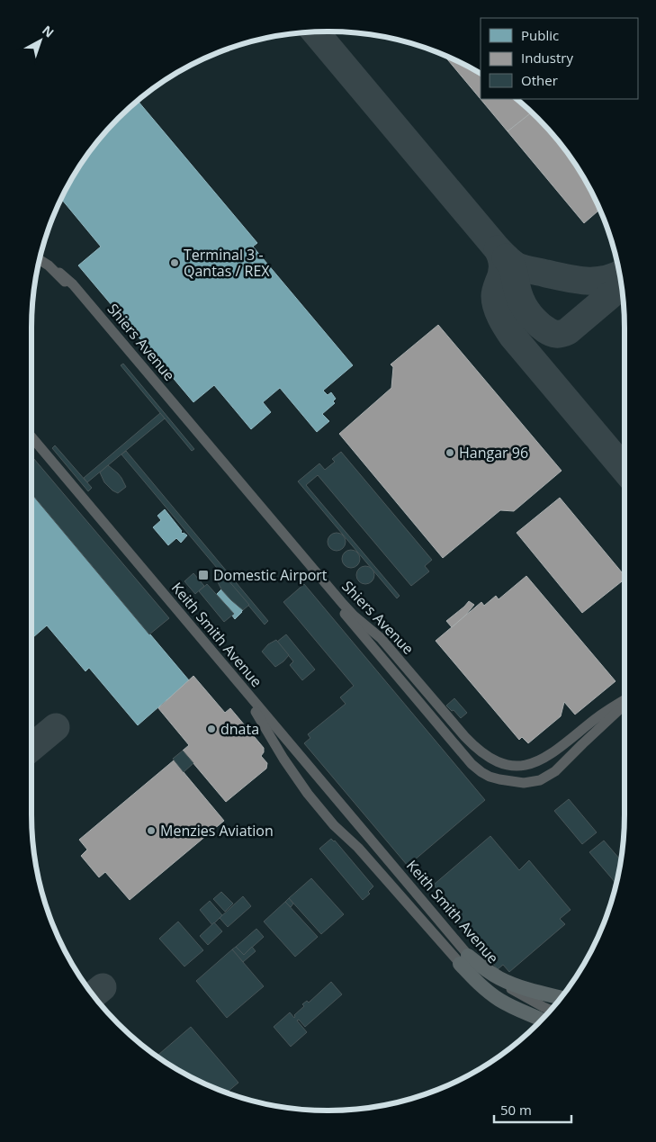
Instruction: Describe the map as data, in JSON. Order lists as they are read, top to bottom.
{
  "streets": {
    "street": ["Shiers Avenue", "Keith Smith Avenue"]
  },
  "places": {
    "other": [
      "Terminal 3 - Qantas / REX",
      "Hangar 96",
      "dnata",
      "Menzies Aviation"
    ],
    "transit": ["Domestic Airport"]
  },
  "legend": ["Public", "Industry", "Other"],
  "scale_bar": "50 m",
  "north": "top right"
}
